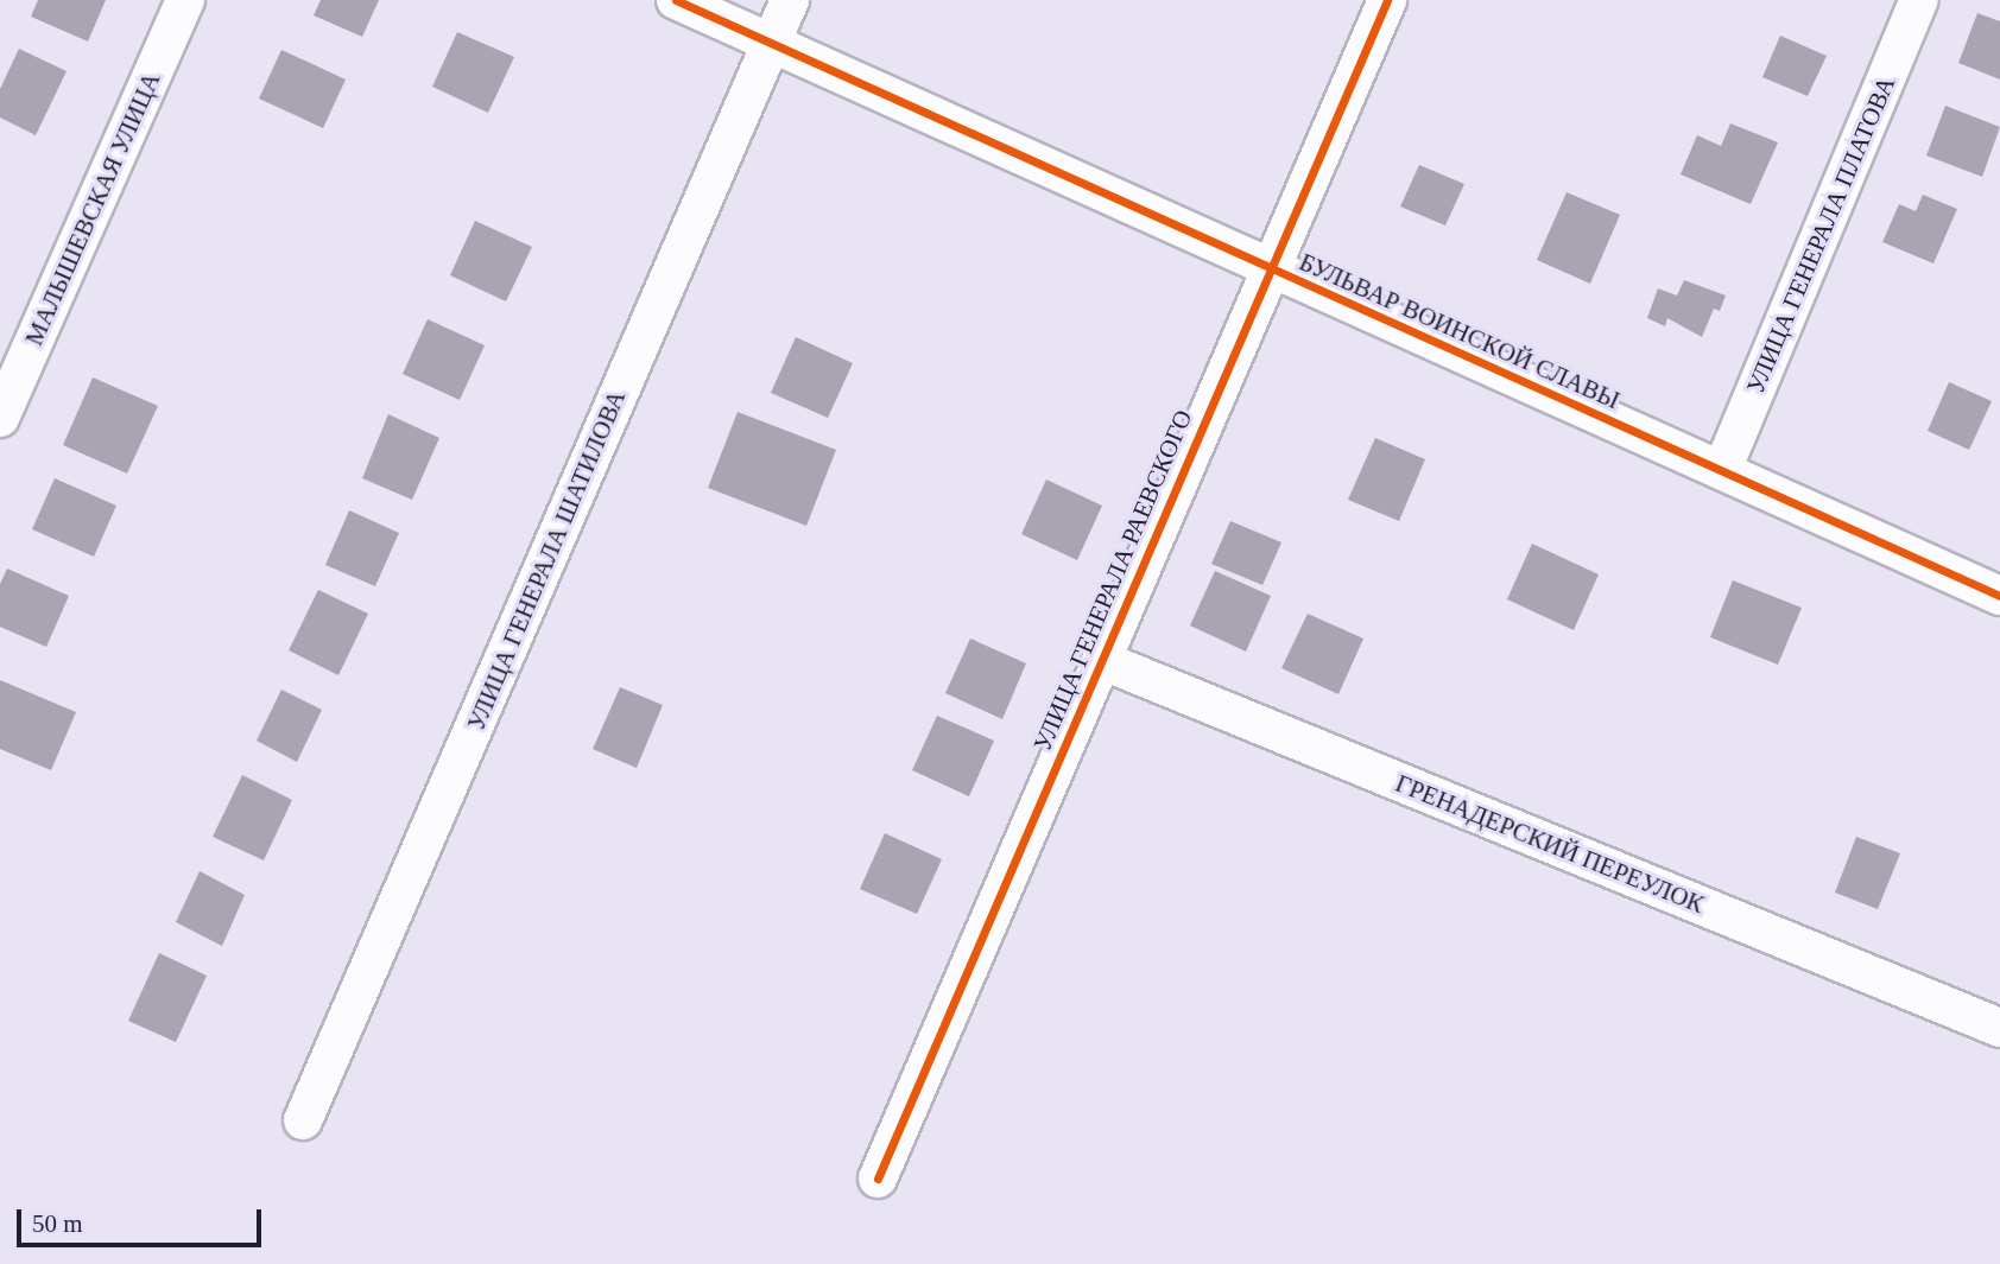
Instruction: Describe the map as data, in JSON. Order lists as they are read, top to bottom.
{
  "streets": {
    "street": [
      "МАЛЫШЕВСКАЯ УЛИЦА",
      "УЛИЦА ГЕНЕРАЛА ПЛАТОВА",
      "БУЛЬВАР ВОИНСКОЙ СЛАВЫ",
      "УЛИЦА ГЕНЕРАЛА ШАТИЛОВА",
      "УЛИЦА ГЕНЕРАЛА РАЕВСКОГО",
      "ГРЕНАДЕРСКИЙ ПЕРЕУЛОК"
    ]
  },
  "crossings": [
    ["УЛИЦА ГЕНЕРАЛА ПЛАТОВА", "БУЛЬВАР ВОИНСКОЙ СЛАВЫ"],
    ["БУЛЬВАР ВОИНСКОЙ СЛАВЫ", "УЛИЦА ГЕНЕРАЛА ШАТИЛОВА"],
    ["БУЛЬВАР ВОИНСКОЙ СЛАВЫ", "УЛИЦА ГЕНЕРАЛА РАЕВСКОГО"],
    ["УЛИЦА ГЕНЕРАЛА РАЕВСКОГО", "ГРЕНАДЕРСКИЙ ПЕРЕУЛОК"]
  ],
  "scale_bar": "50 m"
}
